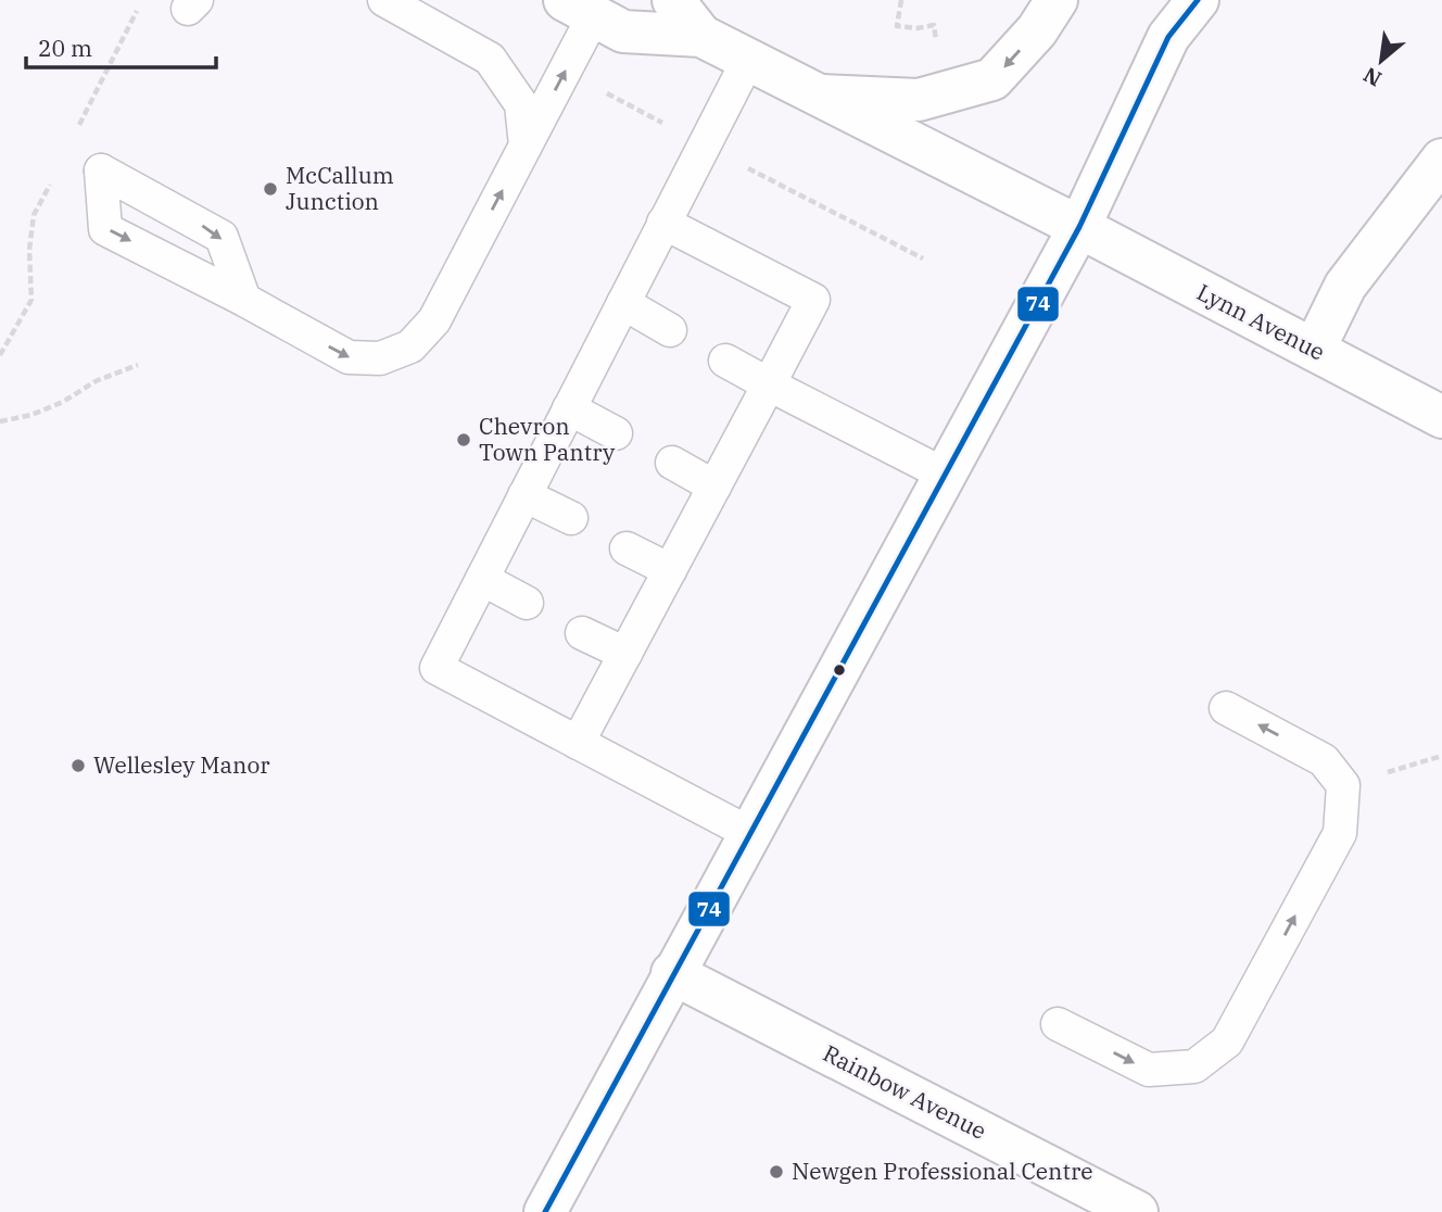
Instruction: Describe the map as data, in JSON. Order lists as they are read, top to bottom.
{
  "streets": {
    "street": ["Lynn Avenue", "Rainbow Avenue"]
  },
  "places": [
    "McCallum Junction",
    "Chevron Town Pantry",
    "Wellesley Manor",
    "Newgen Professional Centre"
  ],
  "lines": ["transit line 74"],
  "scale_bar": "20 m",
  "north": "bottom left"
}
